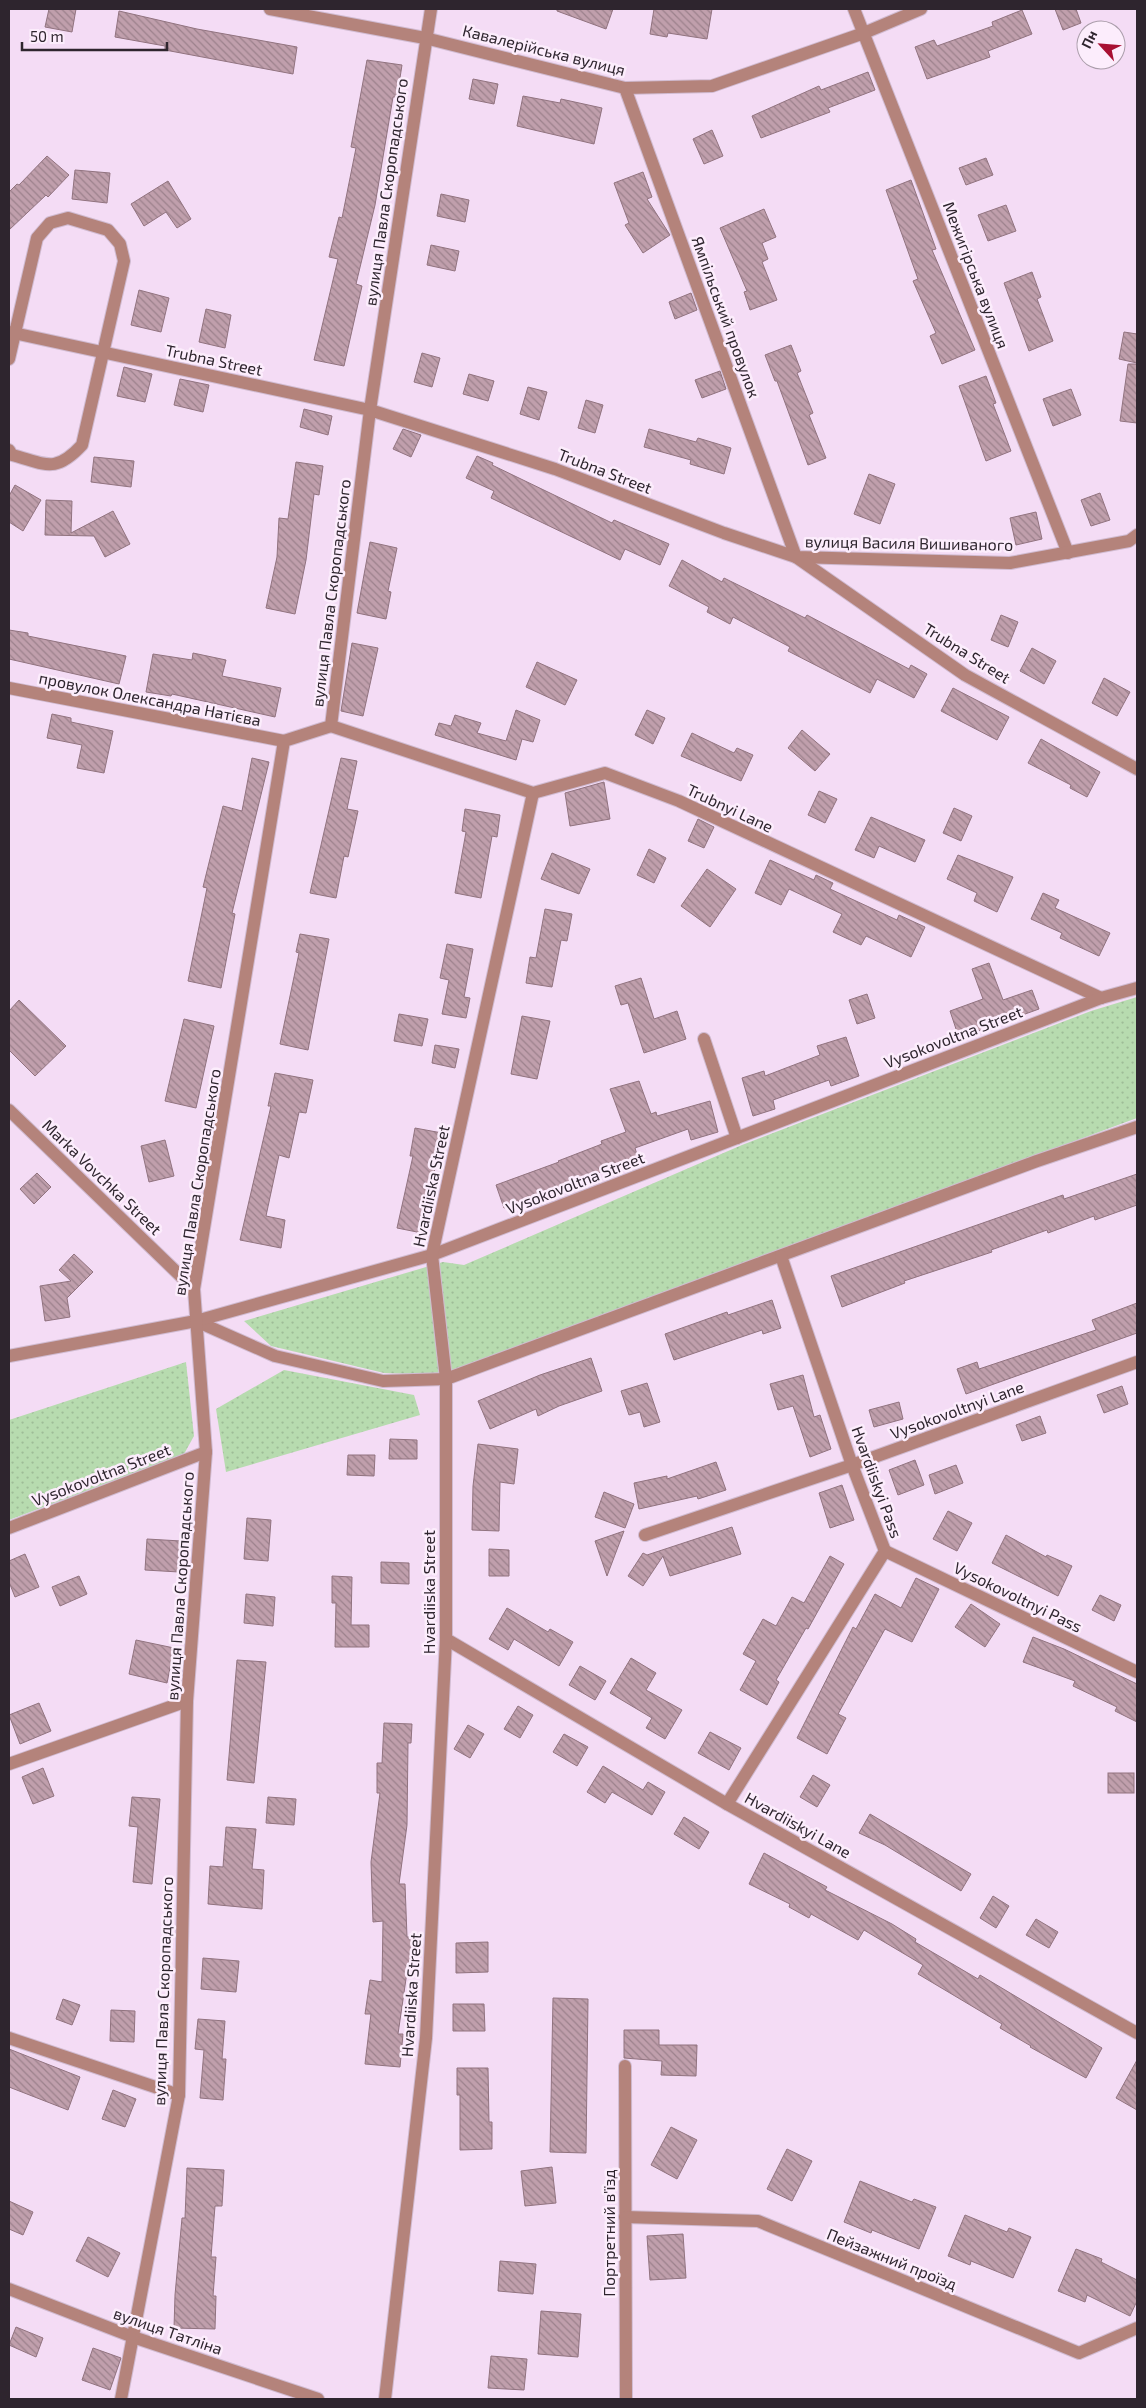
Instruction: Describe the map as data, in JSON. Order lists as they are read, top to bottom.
{
  "streets": {
    "street": [
      "Кавалерійська вулиця",
      "вулиця Павла Скоропадського",
      "Межигірська вулиця",
      "Ямпільський провулок",
      "Trubna Street",
      "вулиця Василя Вишиваного",
      "провулок Олександра Натієва",
      "Trubnyi Lane",
      "Vysokovoltna Street",
      "Marka Vovchka Street",
      "Hvardiiska Street",
      "Vysokovoltnyi Lane",
      "Hvardiiskyi Pass",
      "Vysokovoltnyi Pass",
      "Hvardiiskyi Lane",
      "Портретний в'їзд",
      "Пейзажний проїзд",
      "вулиця Татліна"
    ]
  },
  "crossings": [
    ["Кавалерійська вулиця", "вулиця Павла Скоропадського"],
    ["Кавалерійська вулиця", "Межигірська вулиця"],
    ["Кавалерійська вулиця", "Ямпільський провулок"],
    ["вулиця Павла Скоропадського", "Trubna Street"],
    ["вулиця Павла Скоропадського", "провулок Олександра Натієва"],
    ["вулиця Павла Скоропадського", "Vysokovoltna Street"],
    ["вулиця Павла Скоропадського", "Marka Vovchka Street"],
    ["вулиця Павла Скоропадського", "вулиця Татліна"],
    ["Межигірська вулиця", "вулиця Василя Вишиваного"],
    ["Ямпільський провулок", "Trubna Street"],
    ["Ямпільський провулок", "вулиця Василя Вишиваного"],
    ["Trubna Street", "вулиця Василя Вишиваного"],
    ["Trubnyi Lane", "Vysokovoltna Street"],
    ["Trubnyi Lane", "Hvardiiska Street"],
    ["Vysokovoltna Street", "Hvardiiska Street"],
    ["Hvardiiska Street", "Hvardiiskyi Lane"],
    ["Vysokovoltnyi Lane", "Hvardiiskyi Pass"],
    ["Hvardiiskyi Pass", "Vysokovoltnyi Pass"],
    ["Hvardiiskyi Pass", "Hvardiiskyi Lane"],
    ["Портретний в'їзд", "Пейзажний проїзд"]
  ],
  "scale_bar": "50 m",
  "north": "top left"
}
